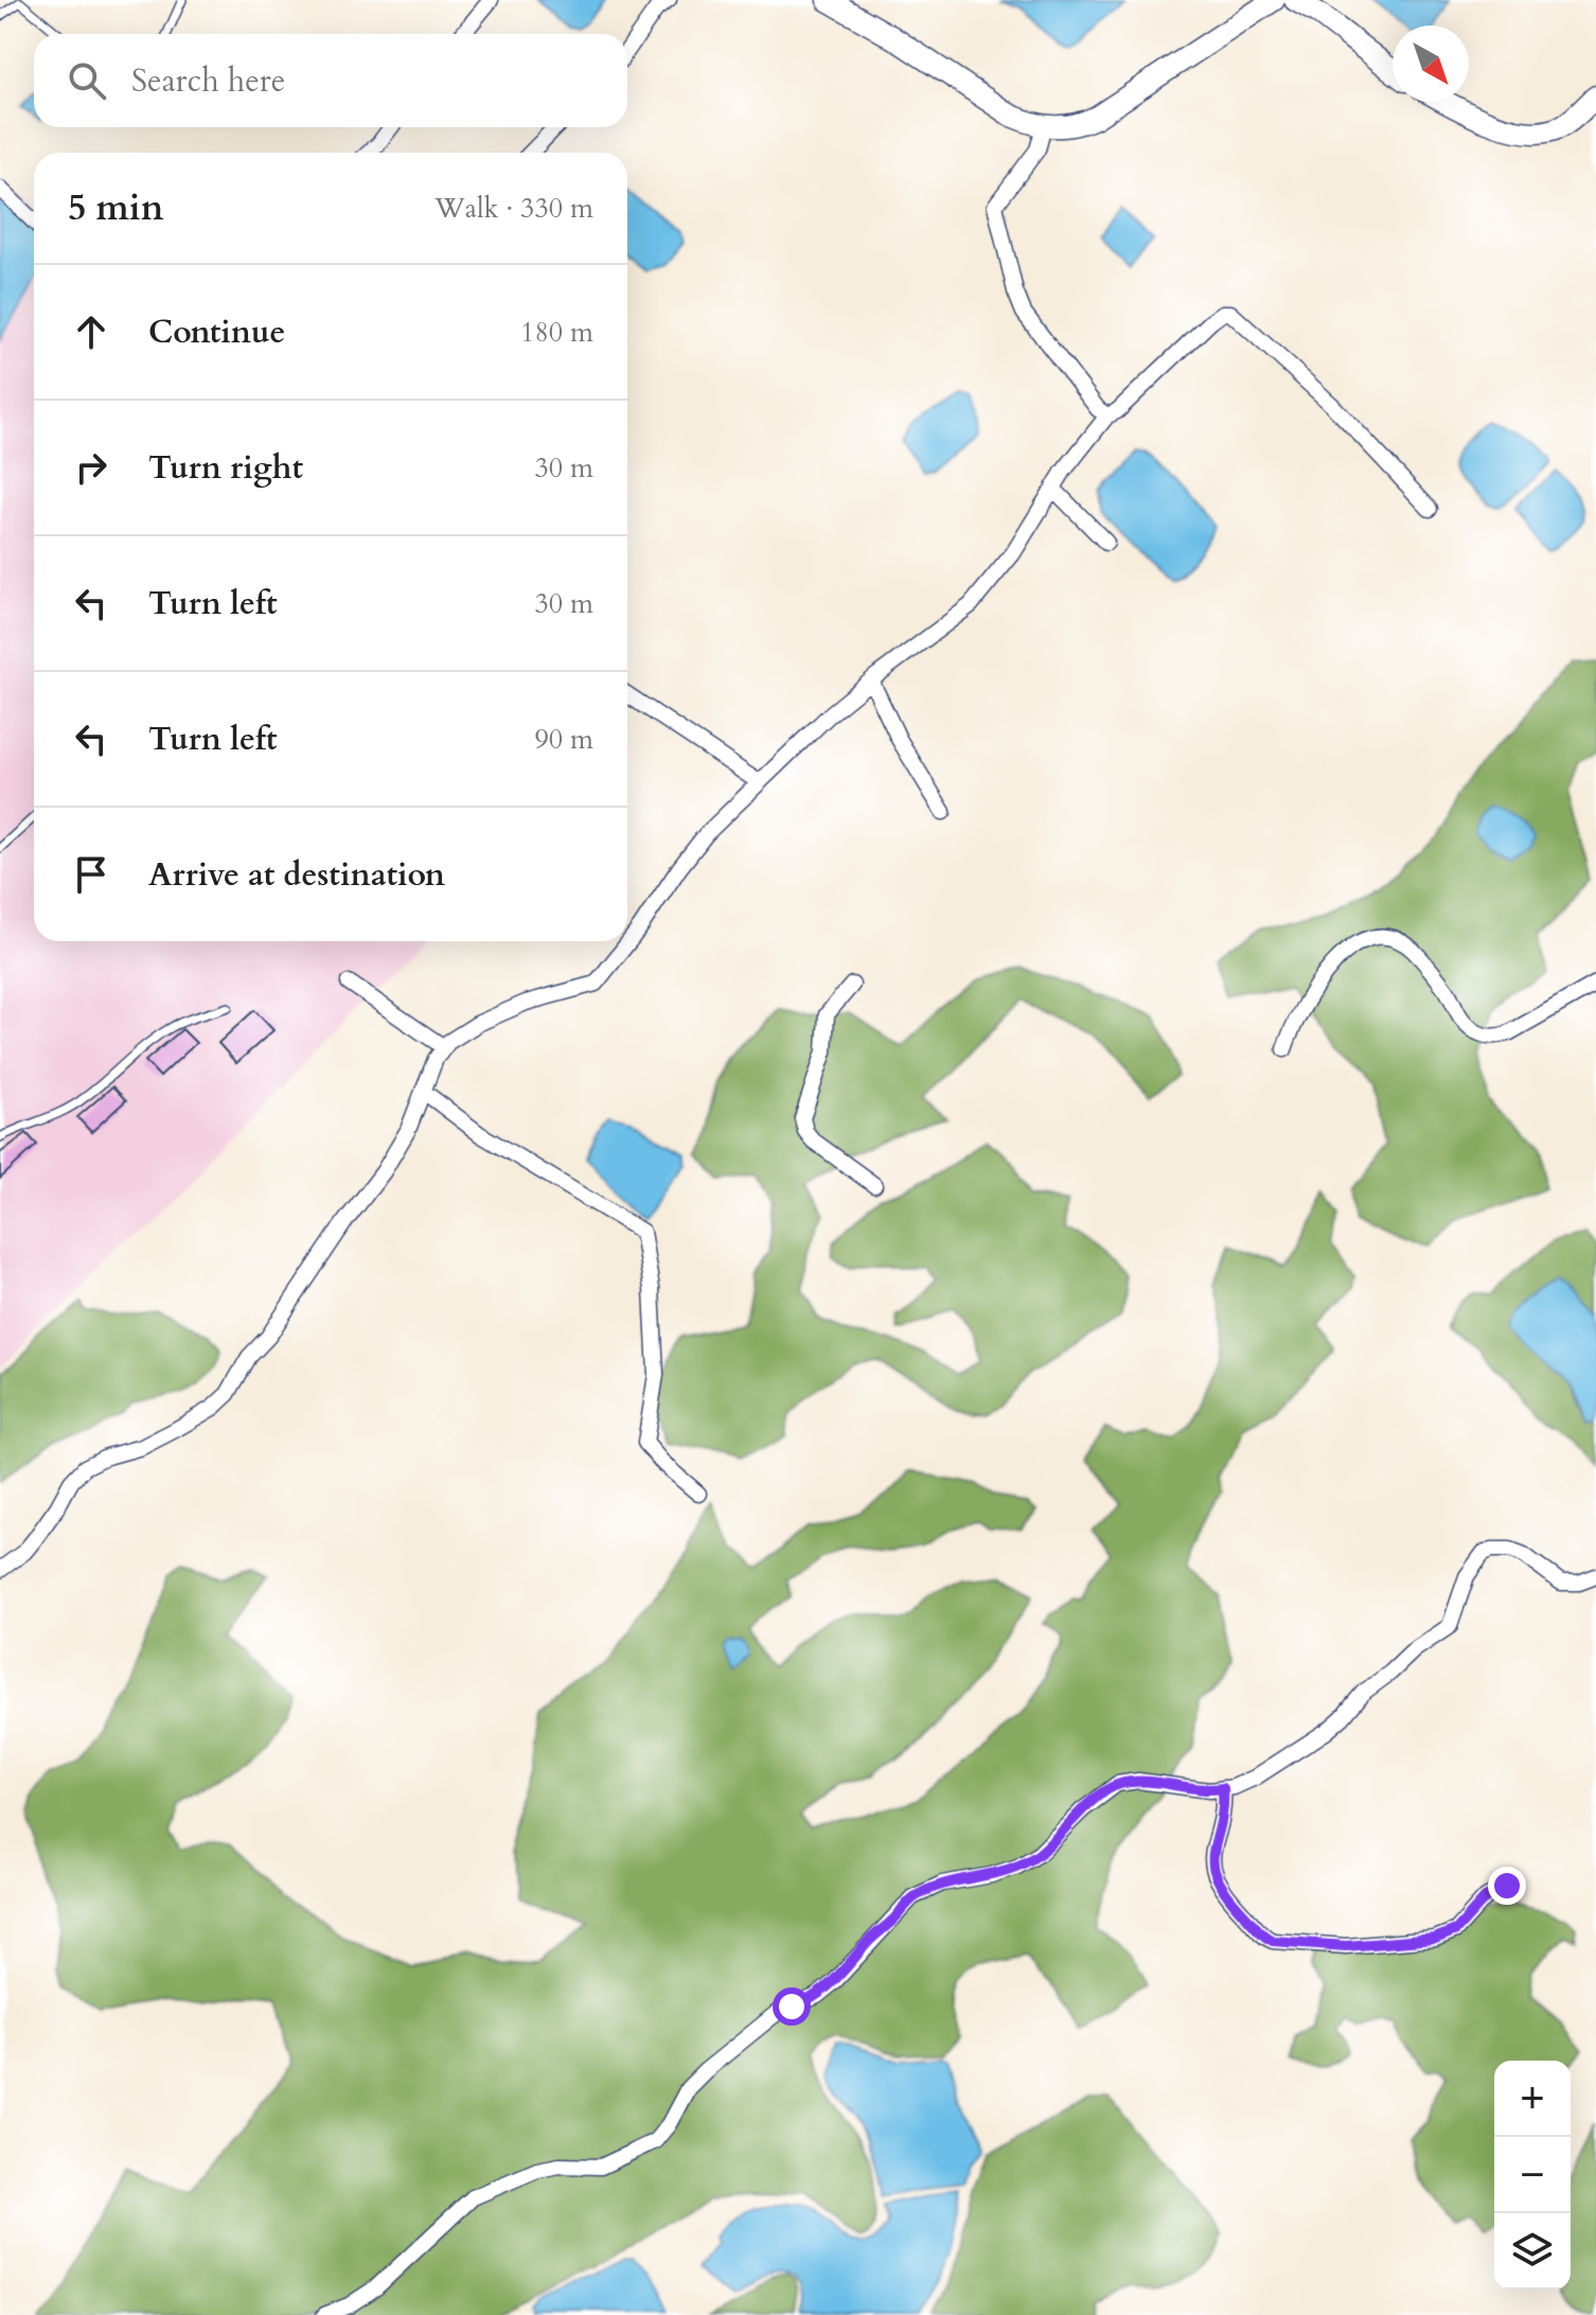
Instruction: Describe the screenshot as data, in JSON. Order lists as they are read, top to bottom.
{
  "north": "bottom right",
  "page": {
    "search": "Search here",
    "heading": ["5 min", "Walk · 330 m"],
    "list": [
      ["Continue", "180 m"],
      ["Turn right", "30 m"],
      ["Turn left", "30 m"],
      ["Turn left", "90 m"],
      "Arrive at destination"
    ],
    "map_buttons": ["+", "−"]
  }
}
